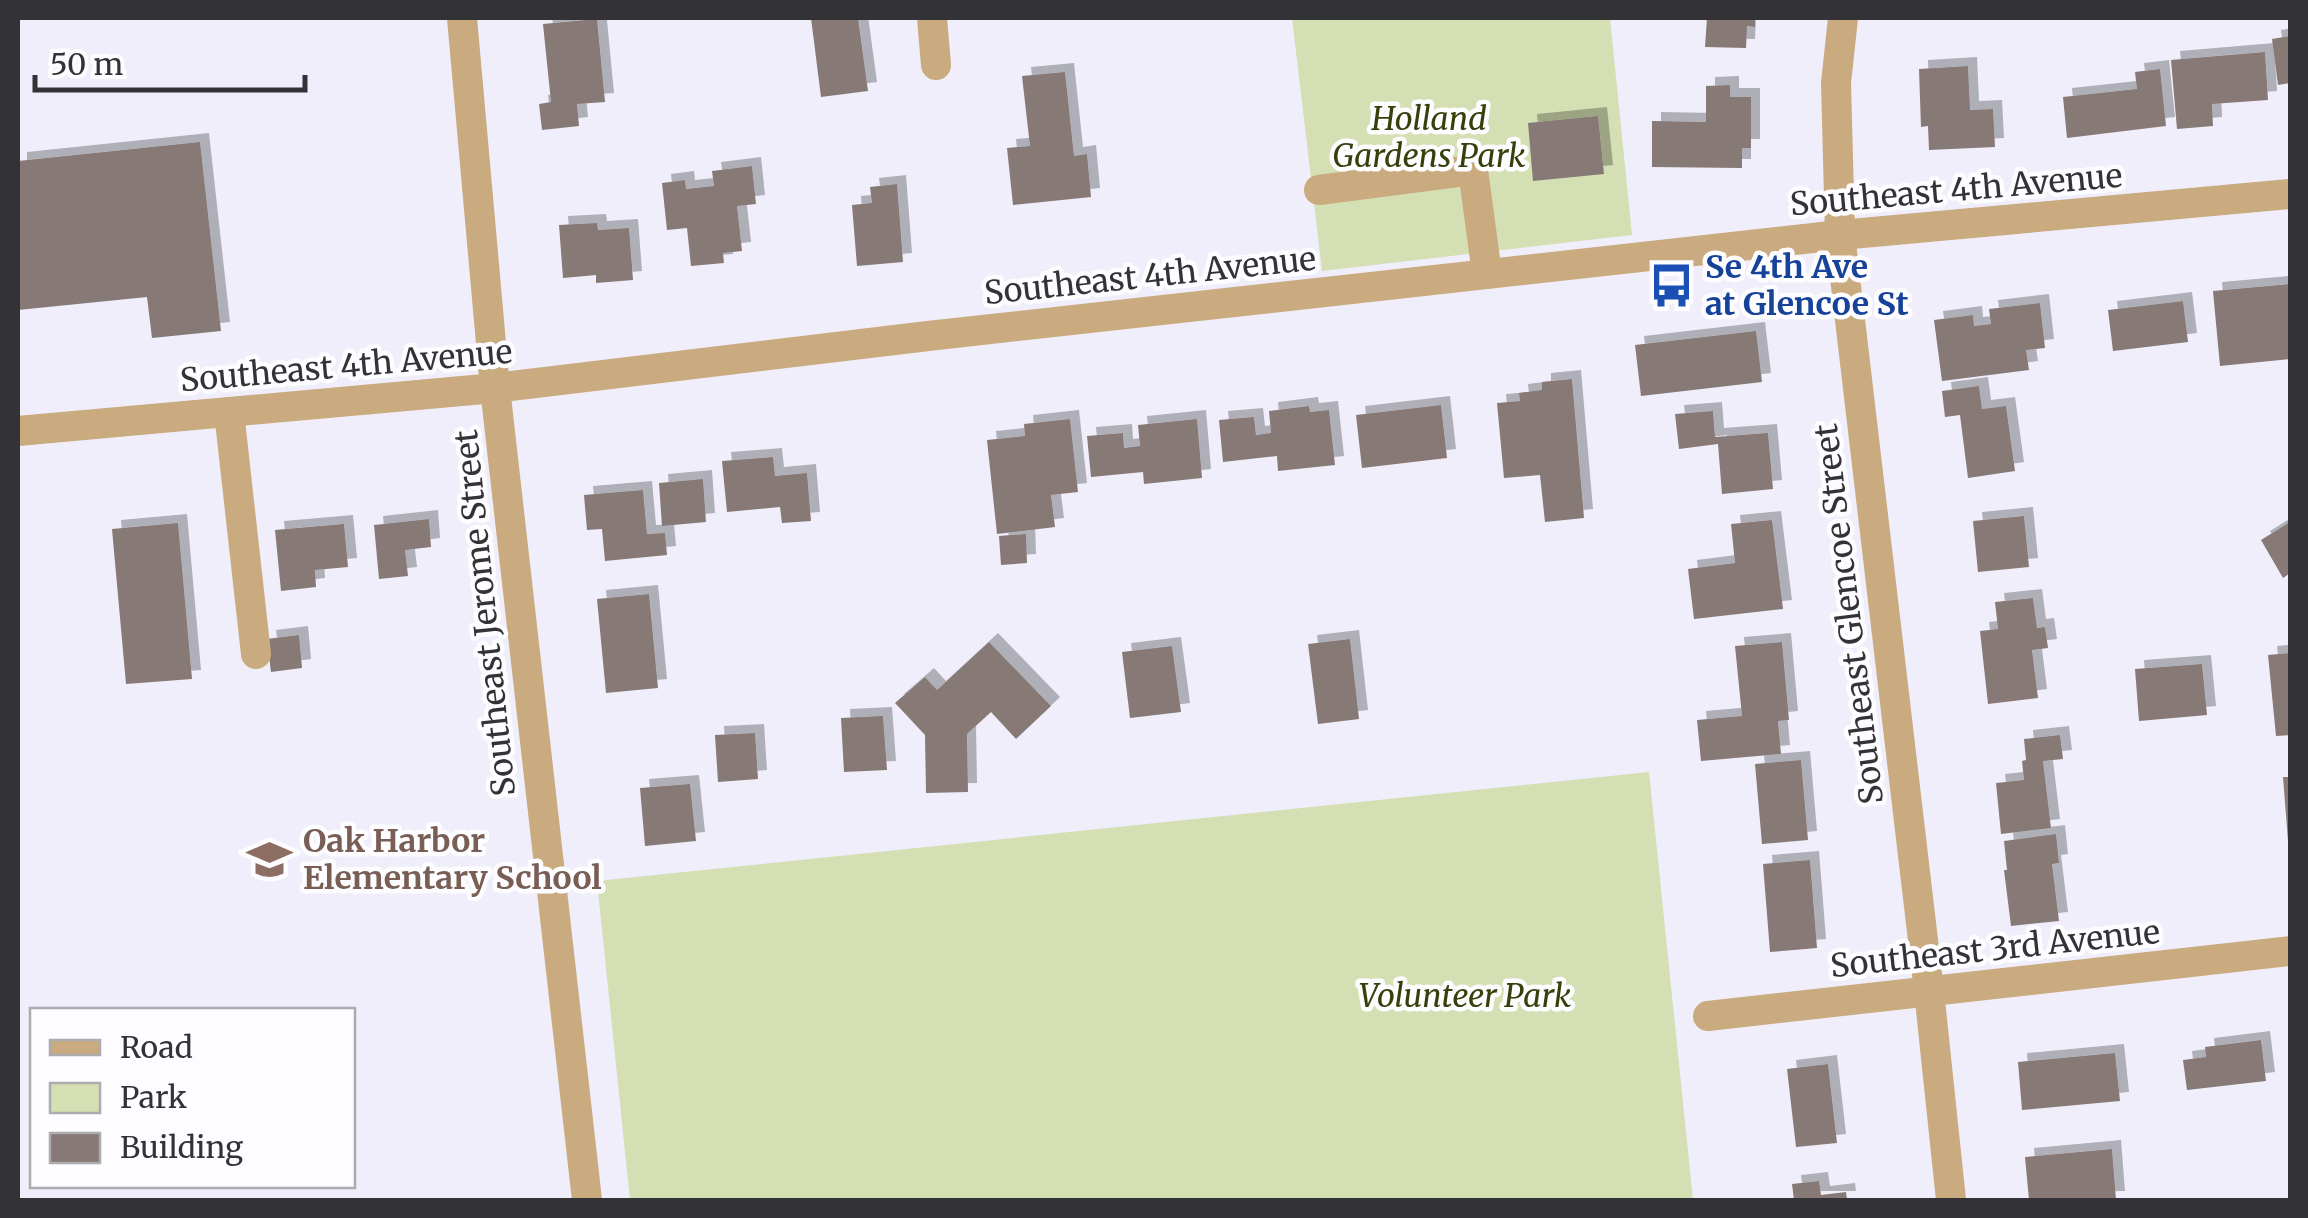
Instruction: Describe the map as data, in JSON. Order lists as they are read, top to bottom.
{
  "streets": {
    "street": [
      "Southeast 4th Avenue",
      "Southeast Jerome Street",
      "Southeast Glencoe Street",
      "Southeast 3rd Avenue"
    ]
  },
  "crossings": [
    ["Southeast 4th Avenue", "Southeast Jerome Street"],
    ["Southeast 4th Avenue", "Southeast Glencoe Street"],
    ["Southeast Glencoe Street", "Southeast 3rd Avenue"]
  ],
  "parks": ["Holland Gardens Park", "Volunteer Park"],
  "places": {
    "bus stop": ["Se 4th Ave at Glencoe St"],
    "school or university": ["Oak Harbor Elementary School"]
  },
  "legend": ["Road", "Park", "Building"],
  "scale_bar": "50 m"
}
